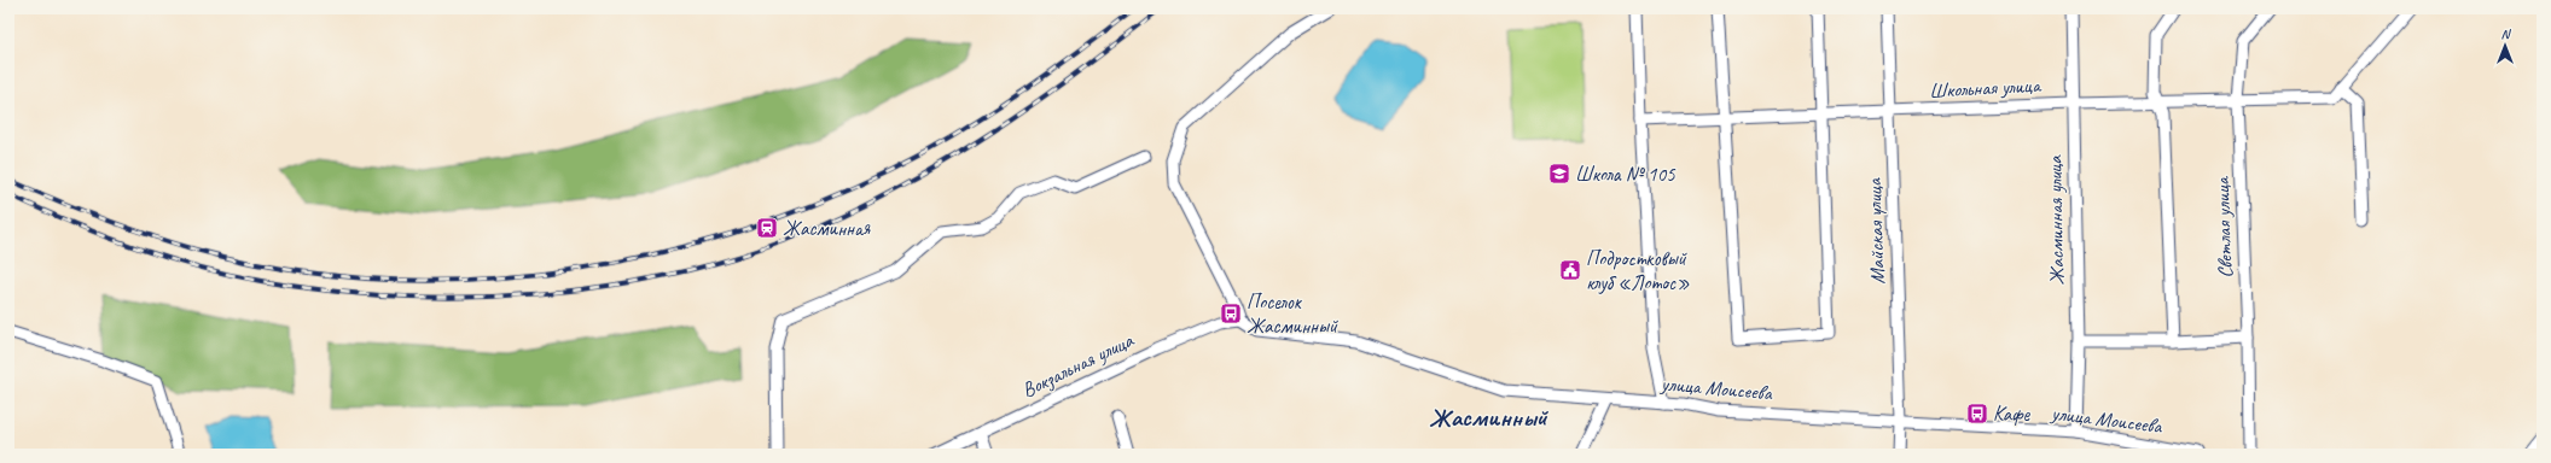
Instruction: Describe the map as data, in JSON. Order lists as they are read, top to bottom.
{
  "streets": {
    "street": [
      "Школьная улица",
      "Жасминная улица",
      "Светлая улица",
      "Майская улица",
      "Вокзальная улица",
      "улица Моисеева"
    ]
  },
  "crossings": [
    ["Школьная улица", "Жасминная улица"],
    ["Школьная улица", "Светлая улица"],
    ["Школьная улица", "Майская улица"],
    ["Жасминная улица", "улица Моисеева"],
    ["Майская улица", "улица Моисеева"],
    ["Вокзальная улица", "улица Моисеева"]
  ],
  "districts": ["Жасминный"],
  "places": {
    "school or university": ["Школа № 105"],
    "station": ["Жасминная"],
    "public building": ["Подростковый клуб «Лотос»"],
    "bus stop": ["Поселок Жасминный", "Кафе"]
  },
  "north": "top"
}
